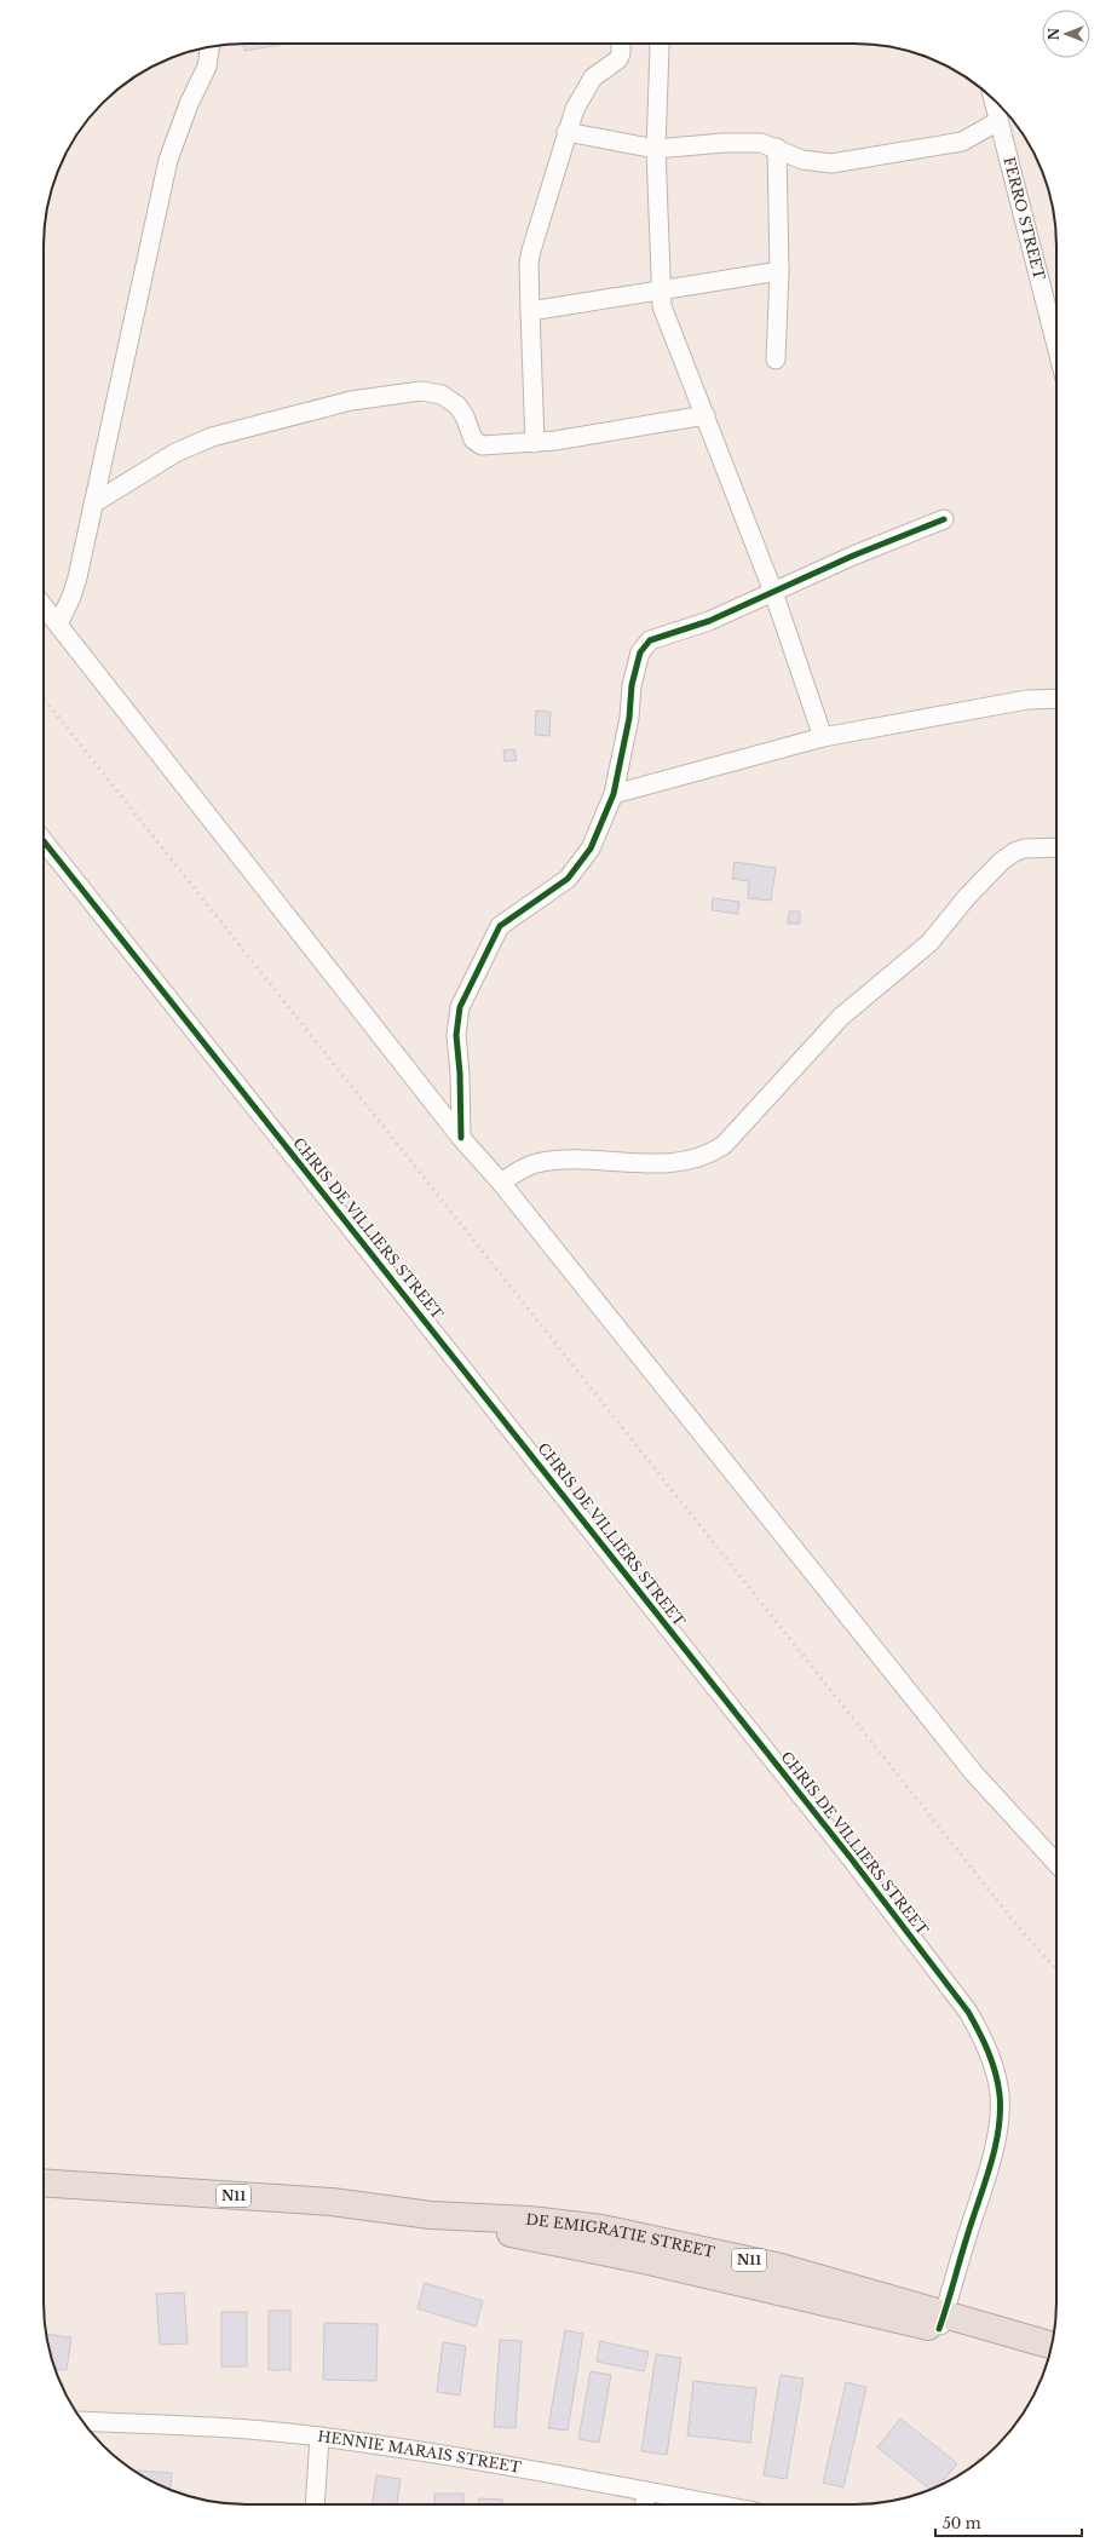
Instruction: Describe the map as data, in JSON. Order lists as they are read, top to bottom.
{
  "streets": {
    "highway": ["N11", "DE EMIGRATIE STREET"],
    "street": ["FERRO STREET", "CHRIS DE VILLIERS STREET", "HENNIE MARAIS STREET"]
  },
  "crossings": [
    ["CHRIS DE VILLIERS STREET", "DE EMIGRATIE STREET"]
  ],
  "scale_bar": "50 m",
  "north": "left"
}
